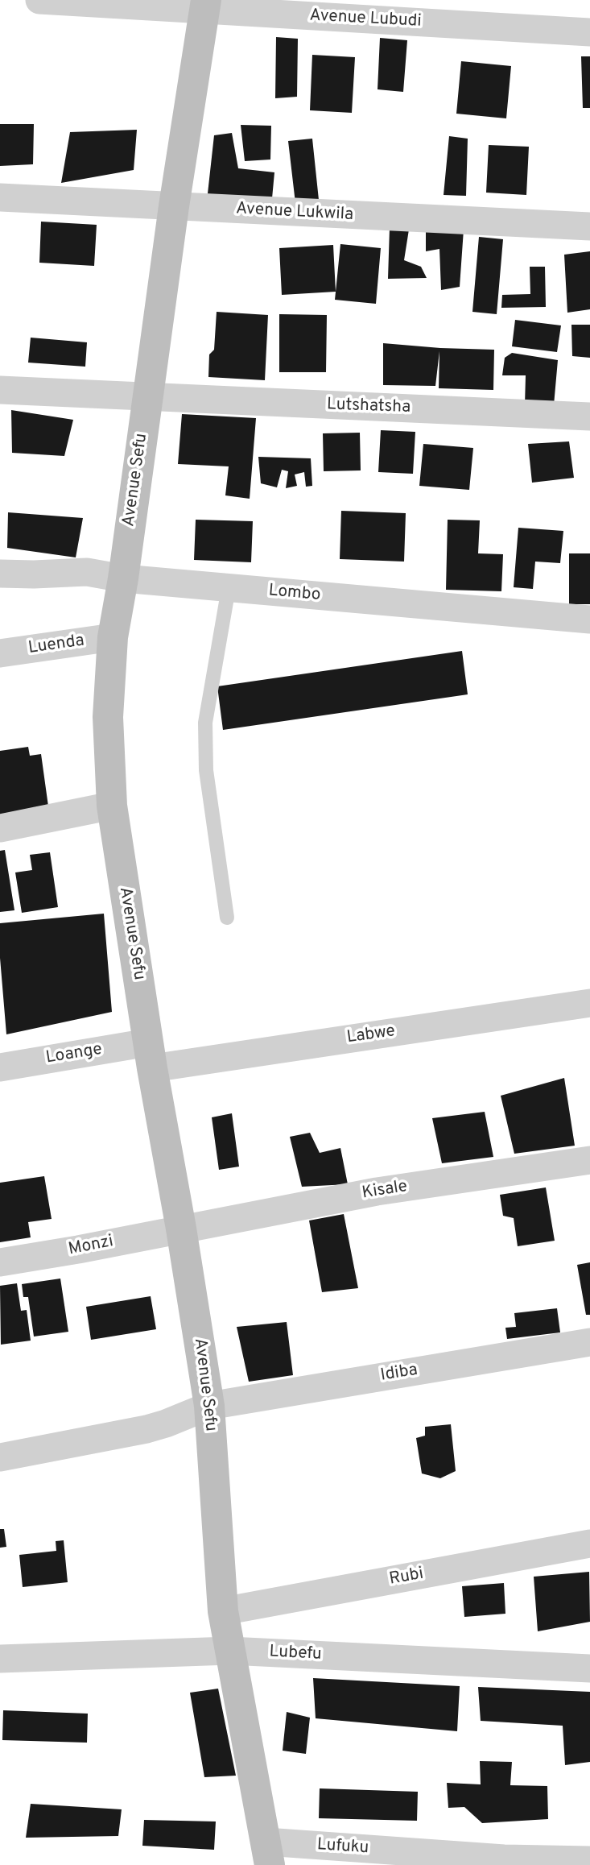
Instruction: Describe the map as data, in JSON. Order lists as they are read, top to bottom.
{
  "streets": {
    "main road": ["Avenue Sefu"],
    "street": [
      "Avenue Lubudi",
      "Avenue Lukwila",
      "Lutshatsha",
      "Lombo",
      "Luenda",
      "Labwe",
      "Loange",
      "Kisale",
      "Monzi",
      "Idiba",
      "Rubi",
      "Lubefu",
      "Lufuku"
    ]
  },
  "crossings": [
    ["Avenue Lubudi", "Avenue Sefu"],
    ["Avenue Lukwila", "Avenue Sefu"],
    ["Lutshatsha", "Avenue Sefu"],
    ["Avenue Sefu", "Lombo"],
    ["Avenue Sefu", "Luenda"],
    ["Avenue Sefu", "Labwe"],
    ["Avenue Sefu", "Loange"],
    ["Avenue Sefu", "Kisale"],
    ["Avenue Sefu", "Monzi"],
    ["Avenue Sefu", "Idiba"],
    ["Avenue Sefu", "Rubi"],
    ["Avenue Sefu", "Lubefu"],
    ["Avenue Sefu", "Lufuku"],
    ["Labwe", "Loange"],
    ["Kisale", "Monzi"]
  ]
}
